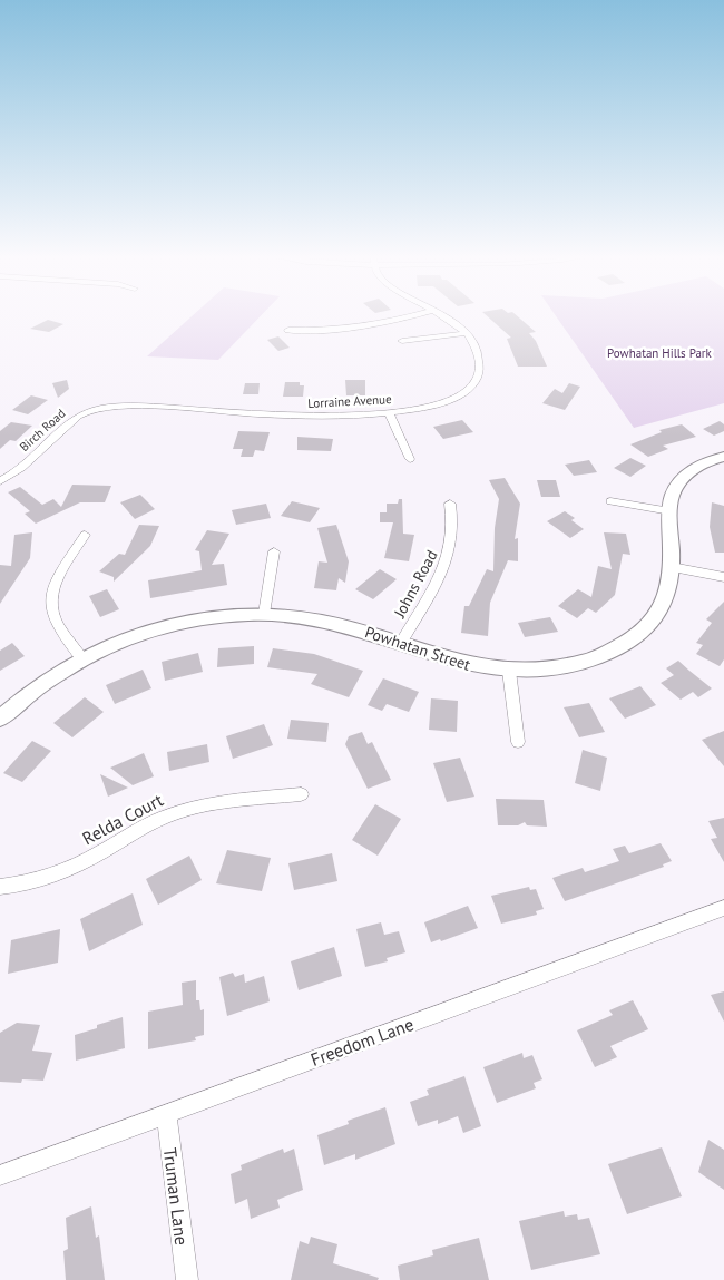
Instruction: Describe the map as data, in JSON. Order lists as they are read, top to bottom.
{
  "streets": {
    "street": [
      "Lorraine Avenue",
      "Birch Road",
      "Johns Road",
      "Powhatan Street",
      "Relda Court",
      "Freedom Lane",
      "Truman Lane"
    ]
  },
  "crossings": [
    ["Lorraine Avenue", "Birch Road"],
    ["Johns Road", "Powhatan Street"],
    ["Freedom Lane", "Truman Lane"]
  ],
  "parks": ["Powhatan Hills Park"]
}
